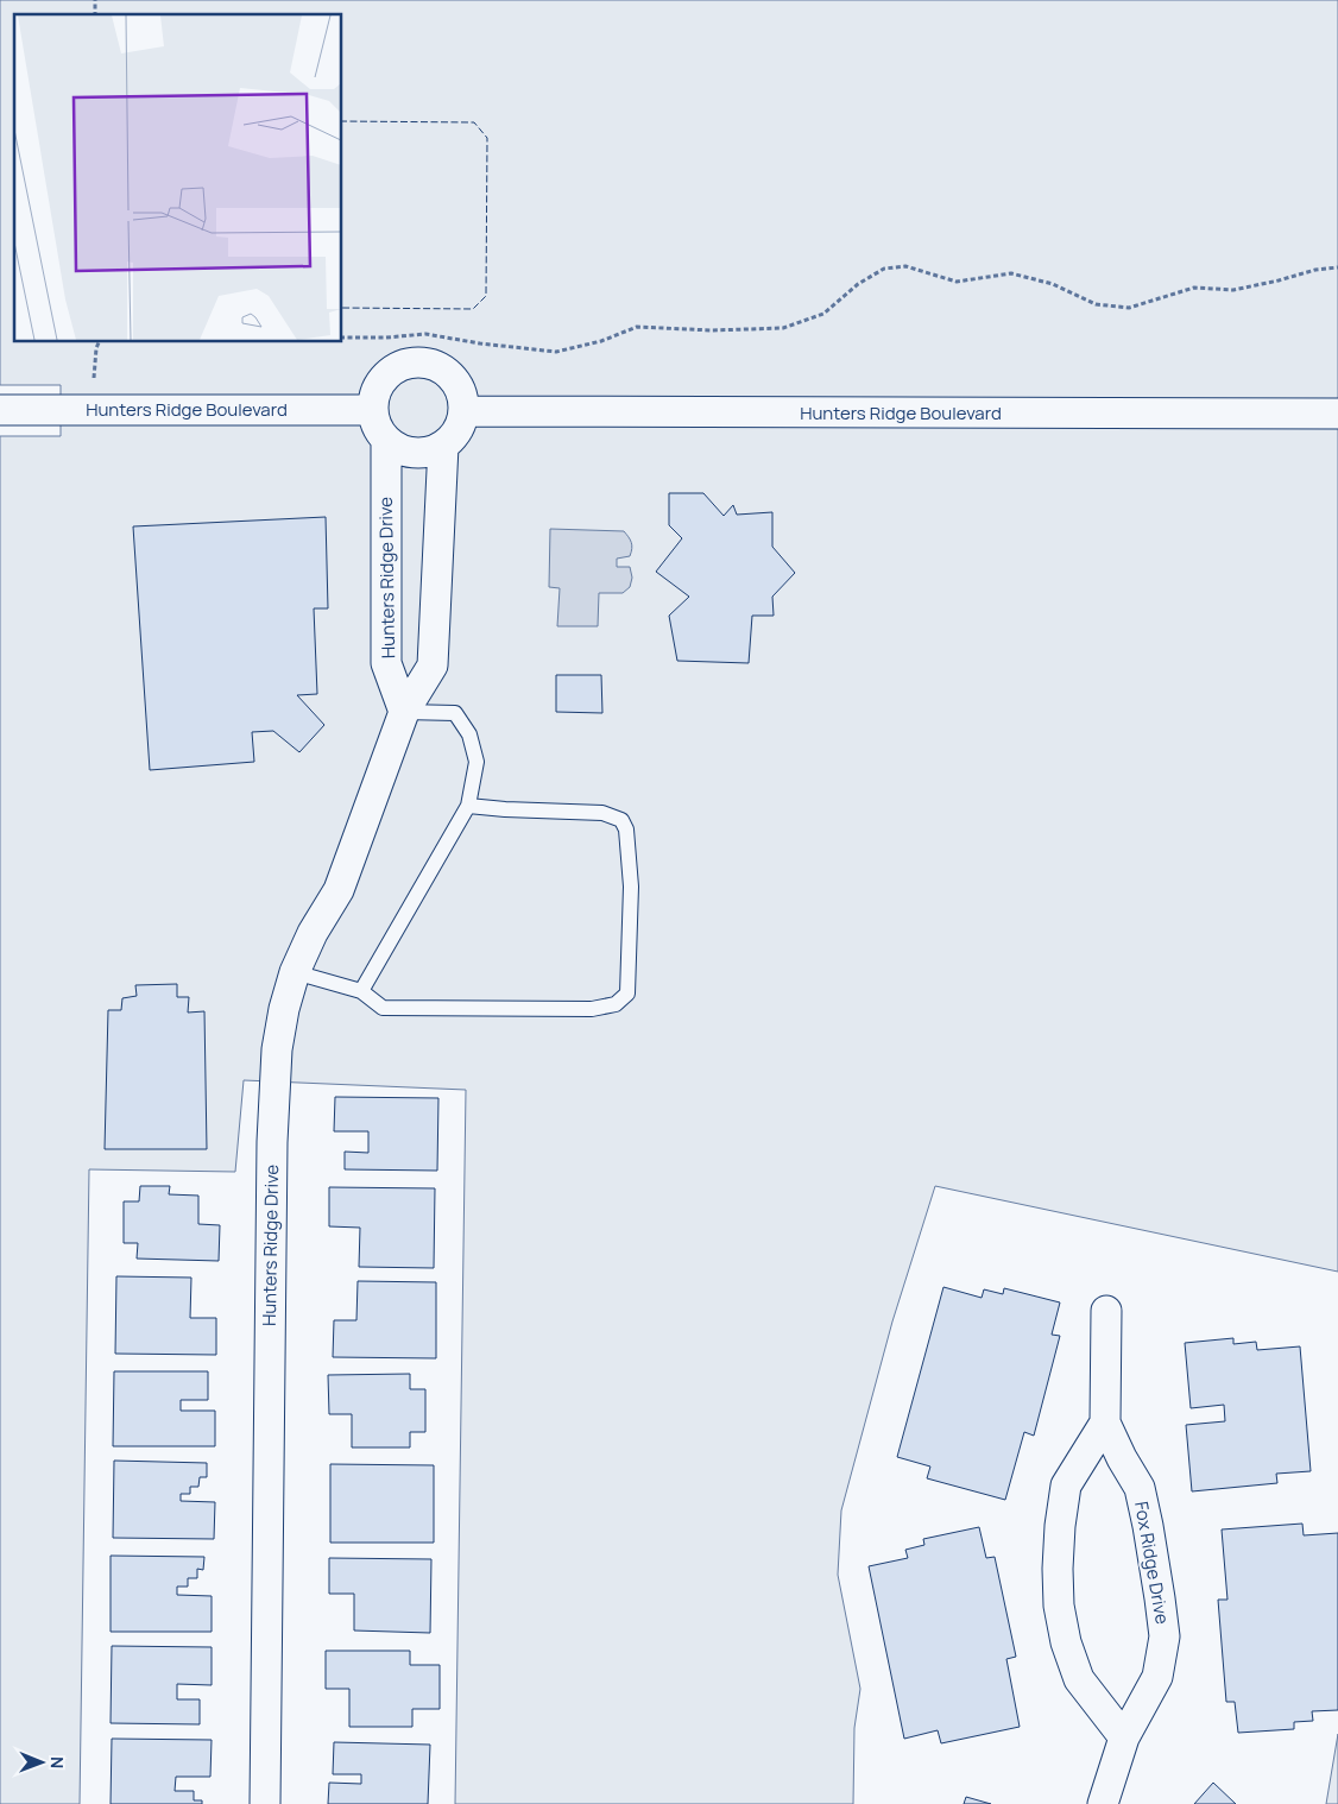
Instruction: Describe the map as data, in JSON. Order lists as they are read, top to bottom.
{
  "streets": {
    "street": ["Hunters Ridge Boulevard", "Hunters Ridge Drive", "Fox Ridge Drive"]
  },
  "crossings": [
    ["Hunters Ridge Boulevard", "Hunters Ridge Drive"]
  ],
  "north": "right"
}
